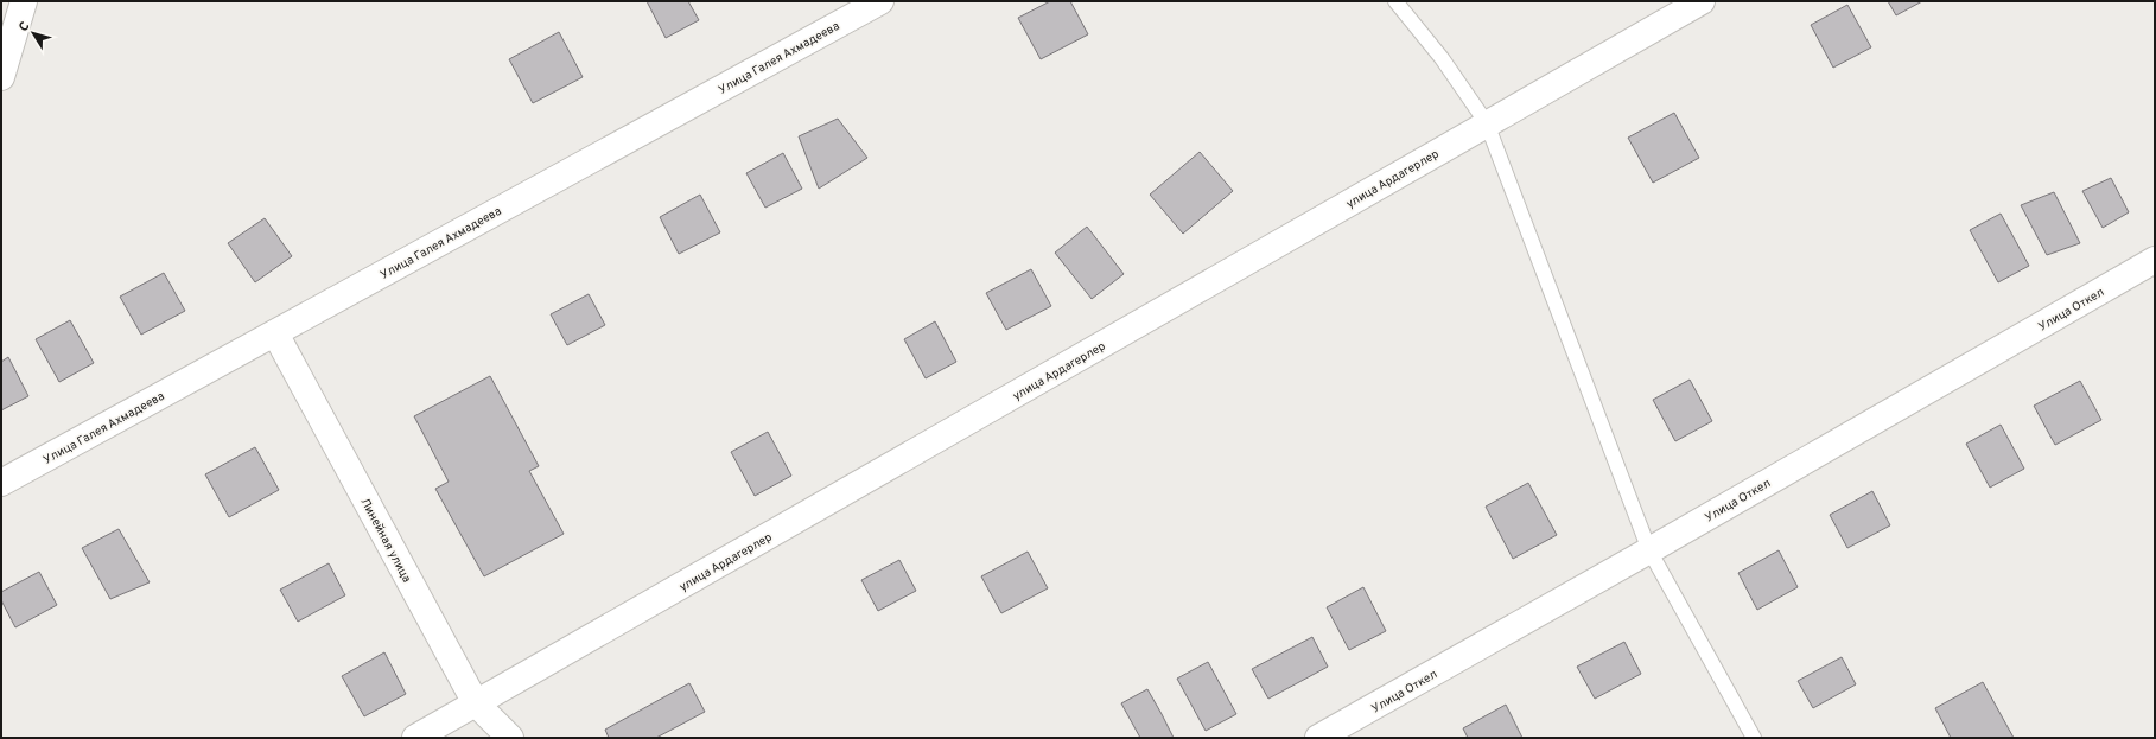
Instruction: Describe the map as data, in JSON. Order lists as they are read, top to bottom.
{
  "streets": {
    "street": [
      "Улица Галея Ахмадеева",
      "улица Ардагерлер",
      "Улица Откел",
      "Линейная улица"
    ]
  },
  "crossings": [
    ["Улица Галея Ахмадеева", "Линейная улица"],
    ["улица Ардагерлер", "Линейная улица"]
  ],
  "north": "top left"
}
